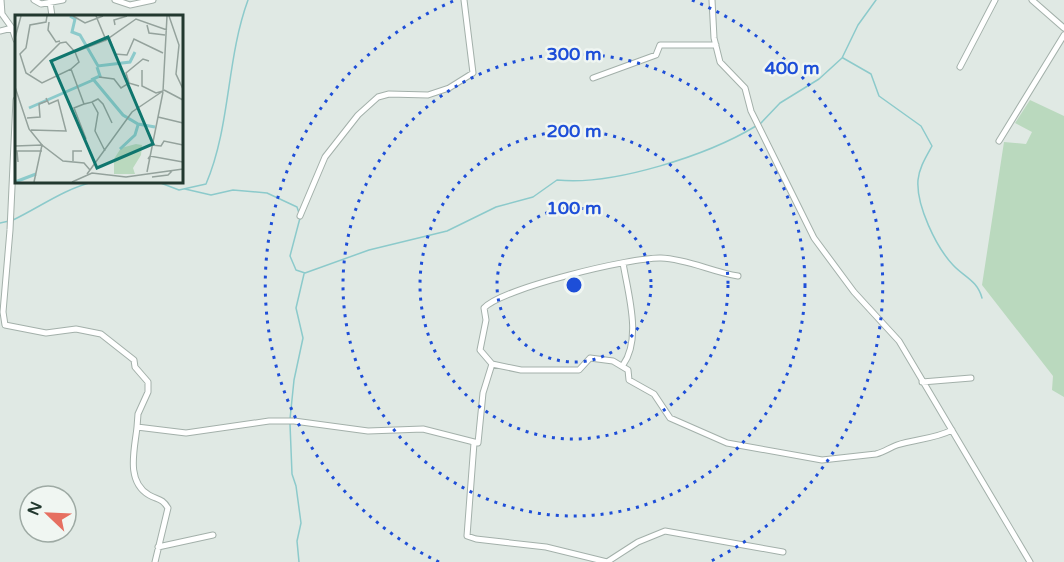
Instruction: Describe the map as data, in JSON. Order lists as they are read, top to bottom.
{
  "north": "top left",
  "rings": [
    "300 m",
    "400 m",
    "200 m",
    "100 m"
  ]
}
